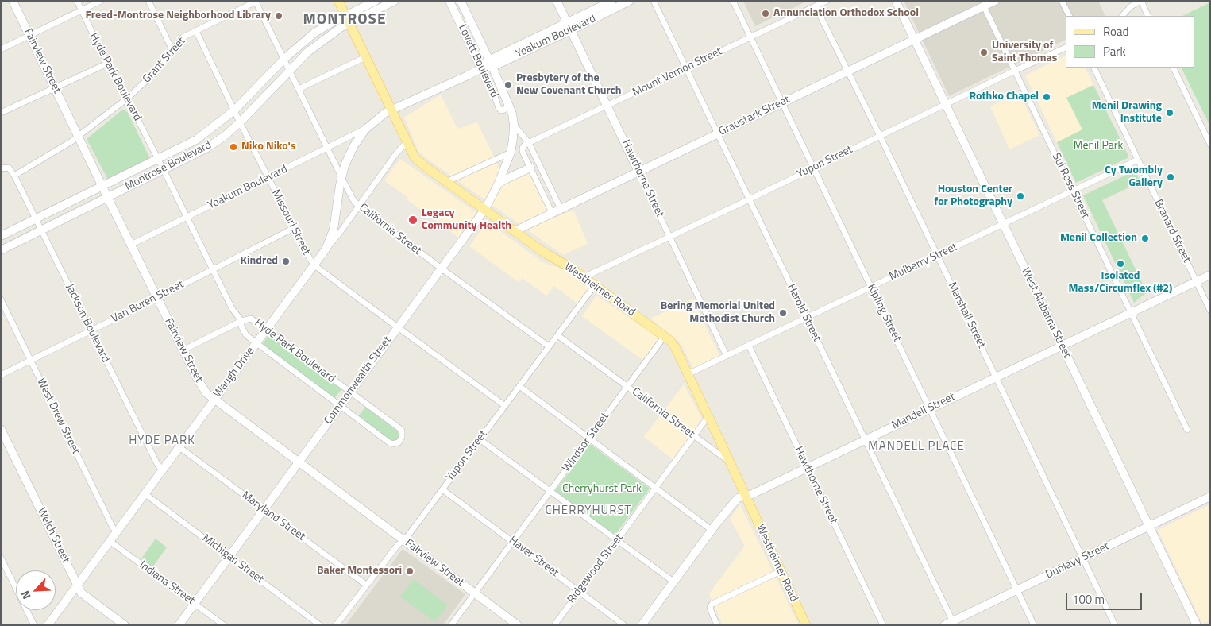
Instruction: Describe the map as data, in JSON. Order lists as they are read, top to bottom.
{
  "streets": {
    "main road": ["Westheimer Road"],
    "street": [
      "Yoakum Boulevard",
      "Grant Street",
      "Fairview Street",
      "Lovett Boulevard",
      "Mount Vernon Street",
      "Hyde Park Boulevard",
      "Graustark Street",
      "Yupon Street",
      "Montrose Boulevard",
      "Hawthorne Street",
      "Sul Ross Street",
      "Missouri Street",
      "California Street",
      "Branard Street",
      "Mulberry Street",
      "Van Buren Street",
      "Harold Street",
      "Kipling Street",
      "West Alabama Street",
      "Marshall Street",
      "Jackson Boulevard",
      "Waugh Drive",
      "Commonwealth Street",
      "Mandell Street",
      "West Drew Street",
      "Windsor Street",
      "Maryland Street",
      "Welch Street",
      "Haver Street",
      "Michigan Street",
      "Dunlavy Street",
      "Ridgewood Street",
      "Indiana Street"
    ]
  },
  "crossings": [
    ["Yoakum Boulevard", "Fairview Street"],
    ["Yoakum Boulevard", "Lovett Boulevard"],
    ["Yoakum Boulevard", "Hyde Park Boulevard"],
    ["Yoakum Boulevard", "Hawthorne Street"],
    ["Yoakum Boulevard", "Missouri Street"],
    ["Yoakum Boulevard", "California Street"],
    ["Yoakum Boulevard", "Westheimer Road"],
    ["Yoakum Boulevard", "Waugh Drive"],
    ["Grant Street", "Fairview Street"],
    ["Grant Street", "Hyde Park Boulevard"],
    ["Grant Street", "Missouri Street"],
    ["Grant Street", "California Street"],
    ["Grant Street", "Jackson Boulevard"],
    ["Fairview Street", "Yupon Street"],
    ["Fairview Street", "Montrose Boulevard"],
    ["Fairview Street", "Van Buren Street"],
    ["Fairview Street", "Waugh Drive"],
    ["Fairview Street", "Commonwealth Street"],
    ["Fairview Street", "Windsor Street"],
    ["Lovett Boulevard", "Mount Vernon Street"],
    ["Lovett Boulevard", "Graustark Street"],
    ["Lovett Boulevard", "Commonwealth Street"],
    ["Mount Vernon Street", "Hawthorne Street"],
    ["Mount Vernon Street", "Harold Street"],
    ["Mount Vernon Street", "Kipling Street"],
    ["Mount Vernon Street", "Marshall Street"],
    ["Hyde Park Boulevard", "Montrose Boulevard"],
    ["Hyde Park Boulevard", "Van Buren Street"],
    ["Hyde Park Boulevard", "Waugh Drive"],
    ["Hyde Park Boulevard", "Commonwealth Street"],
    ["Graustark Street", "Hawthorne Street"],
    ["Graustark Street", "Sul Ross Street"],
    ["Graustark Street", "Westheimer Road"],
    ["Graustark Street", "Harold Street"],
    ["Graustark Street", "Kipling Street"],
    ["Graustark Street", "West Alabama Street"],
    ["Graustark Street", "Marshall Street"],
    ["Yupon Street", "Hawthorne Street"],
    ["Yupon Street", "Sul Ross Street"],
    ["Yupon Street", "Missouri Street"],
    ["Yupon Street", "California Street"],
    ["Yupon Street", "Westheimer Road"],
    ["Yupon Street", "Harold Street"],
    ["Yupon Street", "Kipling Street"],
    ["Yupon Street", "West Alabama Street"],
    ["Yupon Street", "Marshall Street"],
    ["Yupon Street", "Maryland Street"],
    ["Yupon Street", "Haver Street"],
    ["Montrose Boulevard", "Missouri Street"],
    ["Montrose Boulevard", "California Street"],
    ["Montrose Boulevard", "Westheimer Road"],
    ["Montrose Boulevard", "Jackson Boulevard"],
    ["Hawthorne Street", "Mulberry Street"],
    ["Hawthorne Street", "Mandell Street"],
    ["Sul Ross Street", "Mulberry Street"],
    ["Sul Ross Street", "Mandell Street"],
    ["Missouri Street", "Van Buren Street"],
    ["Missouri Street", "Waugh Drive"],
    ["Missouri Street", "Commonwealth Street"],
    ["California Street", "Westheimer Road"],
    ["California Street", "Waugh Drive"],
    ["California Street", "Commonwealth Street"],
    ["California Street", "Windsor Street"],
    ["California Street", "Ridgewood Street"],
    ["Branard Street", "Mulberry Street"],
    ["Branard Street", "Mandell Street"],
    ["Mulberry Street", "Westheimer Road"],
    ["Mulberry Street", "Harold Street"],
    ["Mulberry Street", "Kipling Street"],
    ["Mulberry Street", "West Alabama Street"],
    ["Mulberry Street", "Marshall Street"],
    ["Westheimer Road", "Waugh Drive"],
    ["Westheimer Road", "Commonwealth Street"],
    ["Westheimer Road", "Mandell Street"],
    ["Westheimer Road", "Windsor Street"],
    ["Westheimer Road", "Ridgewood Street"],
    ["Van Buren Street", "Jackson Boulevard"],
    ["Van Buren Street", "West Drew Street"],
    ["Harold Street", "Mandell Street"],
    ["Harold Street", "Dunlavy Street"],
    ["Kipling Street", "Mandell Street"],
    ["Kipling Street", "Dunlavy Street"],
    ["West Alabama Street", "Mandell Street"],
    ["West Alabama Street", "Dunlavy Street"],
    ["Marshall Street", "Mandell Street"],
    ["Marshall Street", "Dunlavy Street"],
    ["Jackson Boulevard", "Waugh Drive"],
    ["Waugh Drive", "West Drew Street"],
    ["Waugh Drive", "Maryland Street"],
    ["Waugh Drive", "Welch Street"],
    ["Waugh Drive", "Michigan Street"],
    ["Waugh Drive", "Indiana Street"],
    ["Commonwealth Street", "Maryland Street"],
    ["Commonwealth Street", "Michigan Street"],
    ["Commonwealth Street", "Indiana Street"],
    ["Windsor Street", "Haver Street"],
    ["Haver Street", "Ridgewood Street"]
  ],
  "districts": [
    "MONTROSE",
    "HYDE PARK",
    "MANDELL PLACE",
    "CHERRYHURST"
  ],
  "parks": ["Menil Park", "Cherryhurst Park"],
  "places": [
    "Annunciation Orthodox School",
    "Freed-Montrose Neighborhood Library",
    "University of Saint Thomas",
    "Presbytery of the New Covenant Church",
    "Rothko Chapel",
    "Menil Drawing Institute",
    "Niko Niko's",
    "Cy Twombly Gallery",
    "Houston Center for Photography",
    "Legacy Community Health",
    "Menil Collection",
    "Kindred",
    "Isolated Mass/Circumflex (#2)",
    "Bering Memorial United Methodist Church",
    "Baker Montessori"
  ],
  "legend": ["Road", "Park"],
  "scale_bar": "100 m",
  "north": "bottom left"
}
